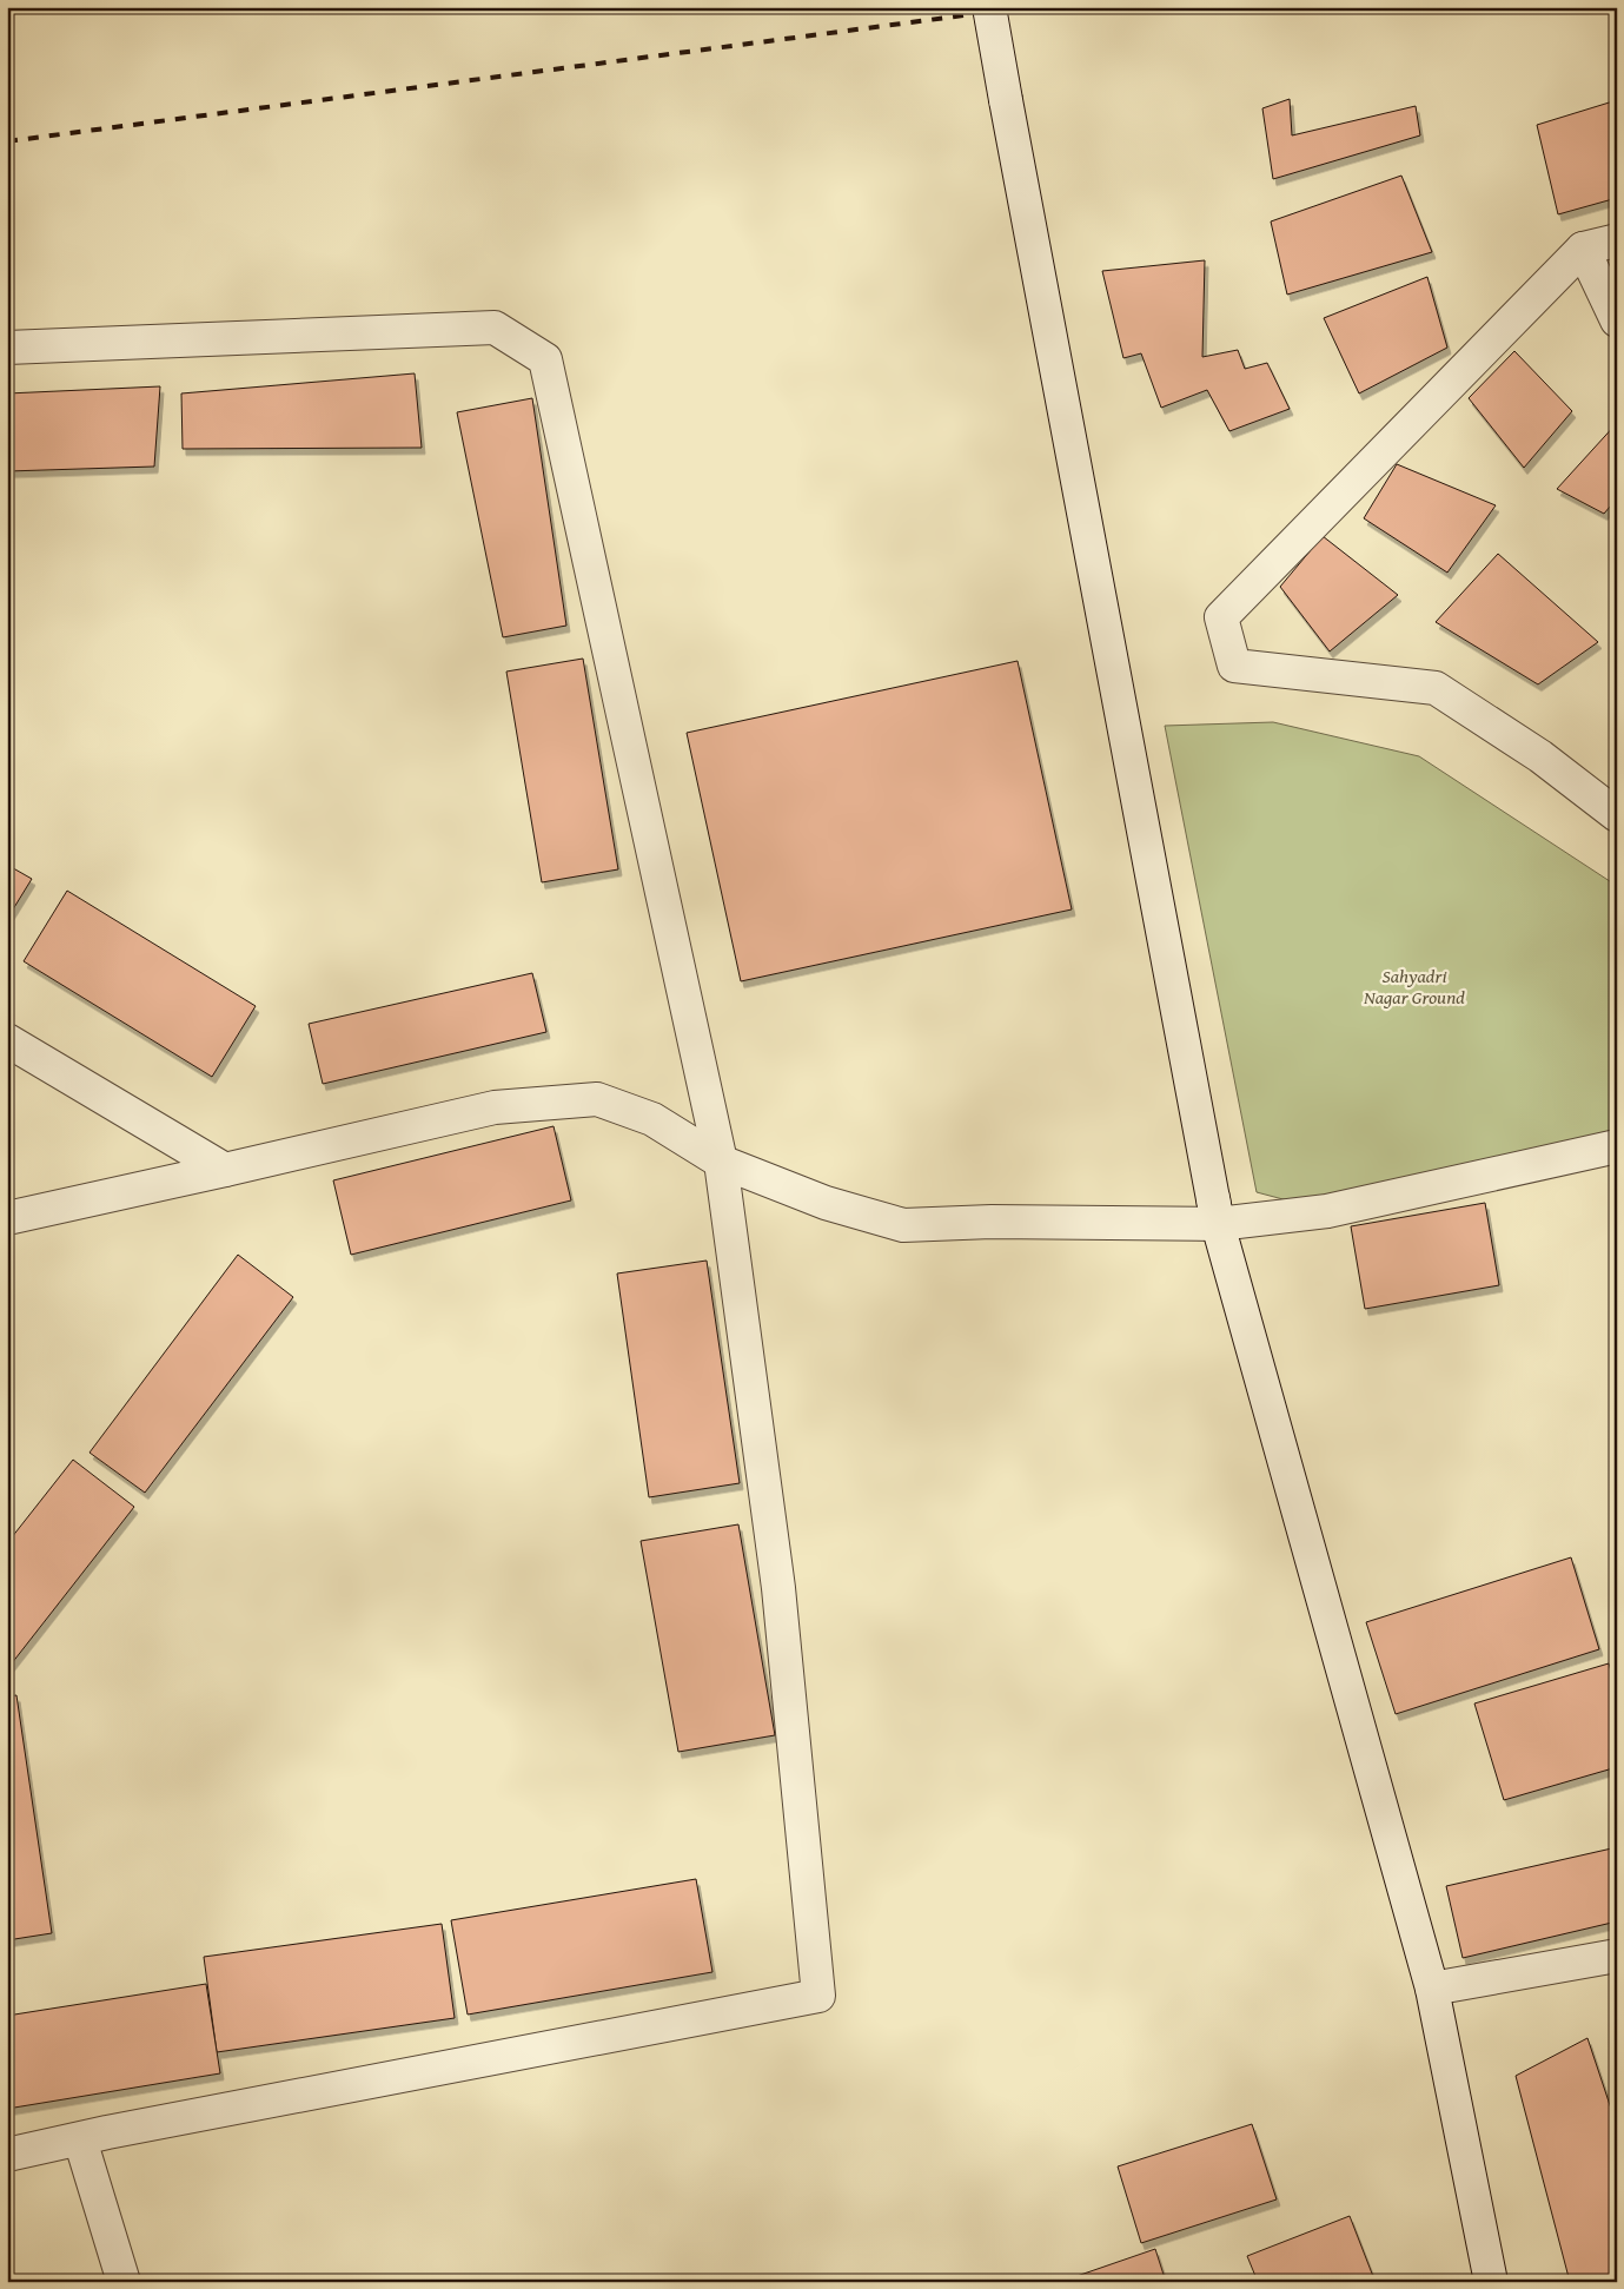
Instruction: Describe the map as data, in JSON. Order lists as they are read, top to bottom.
{
  "parks": ["Sahyadri Nagar Ground"]
}
